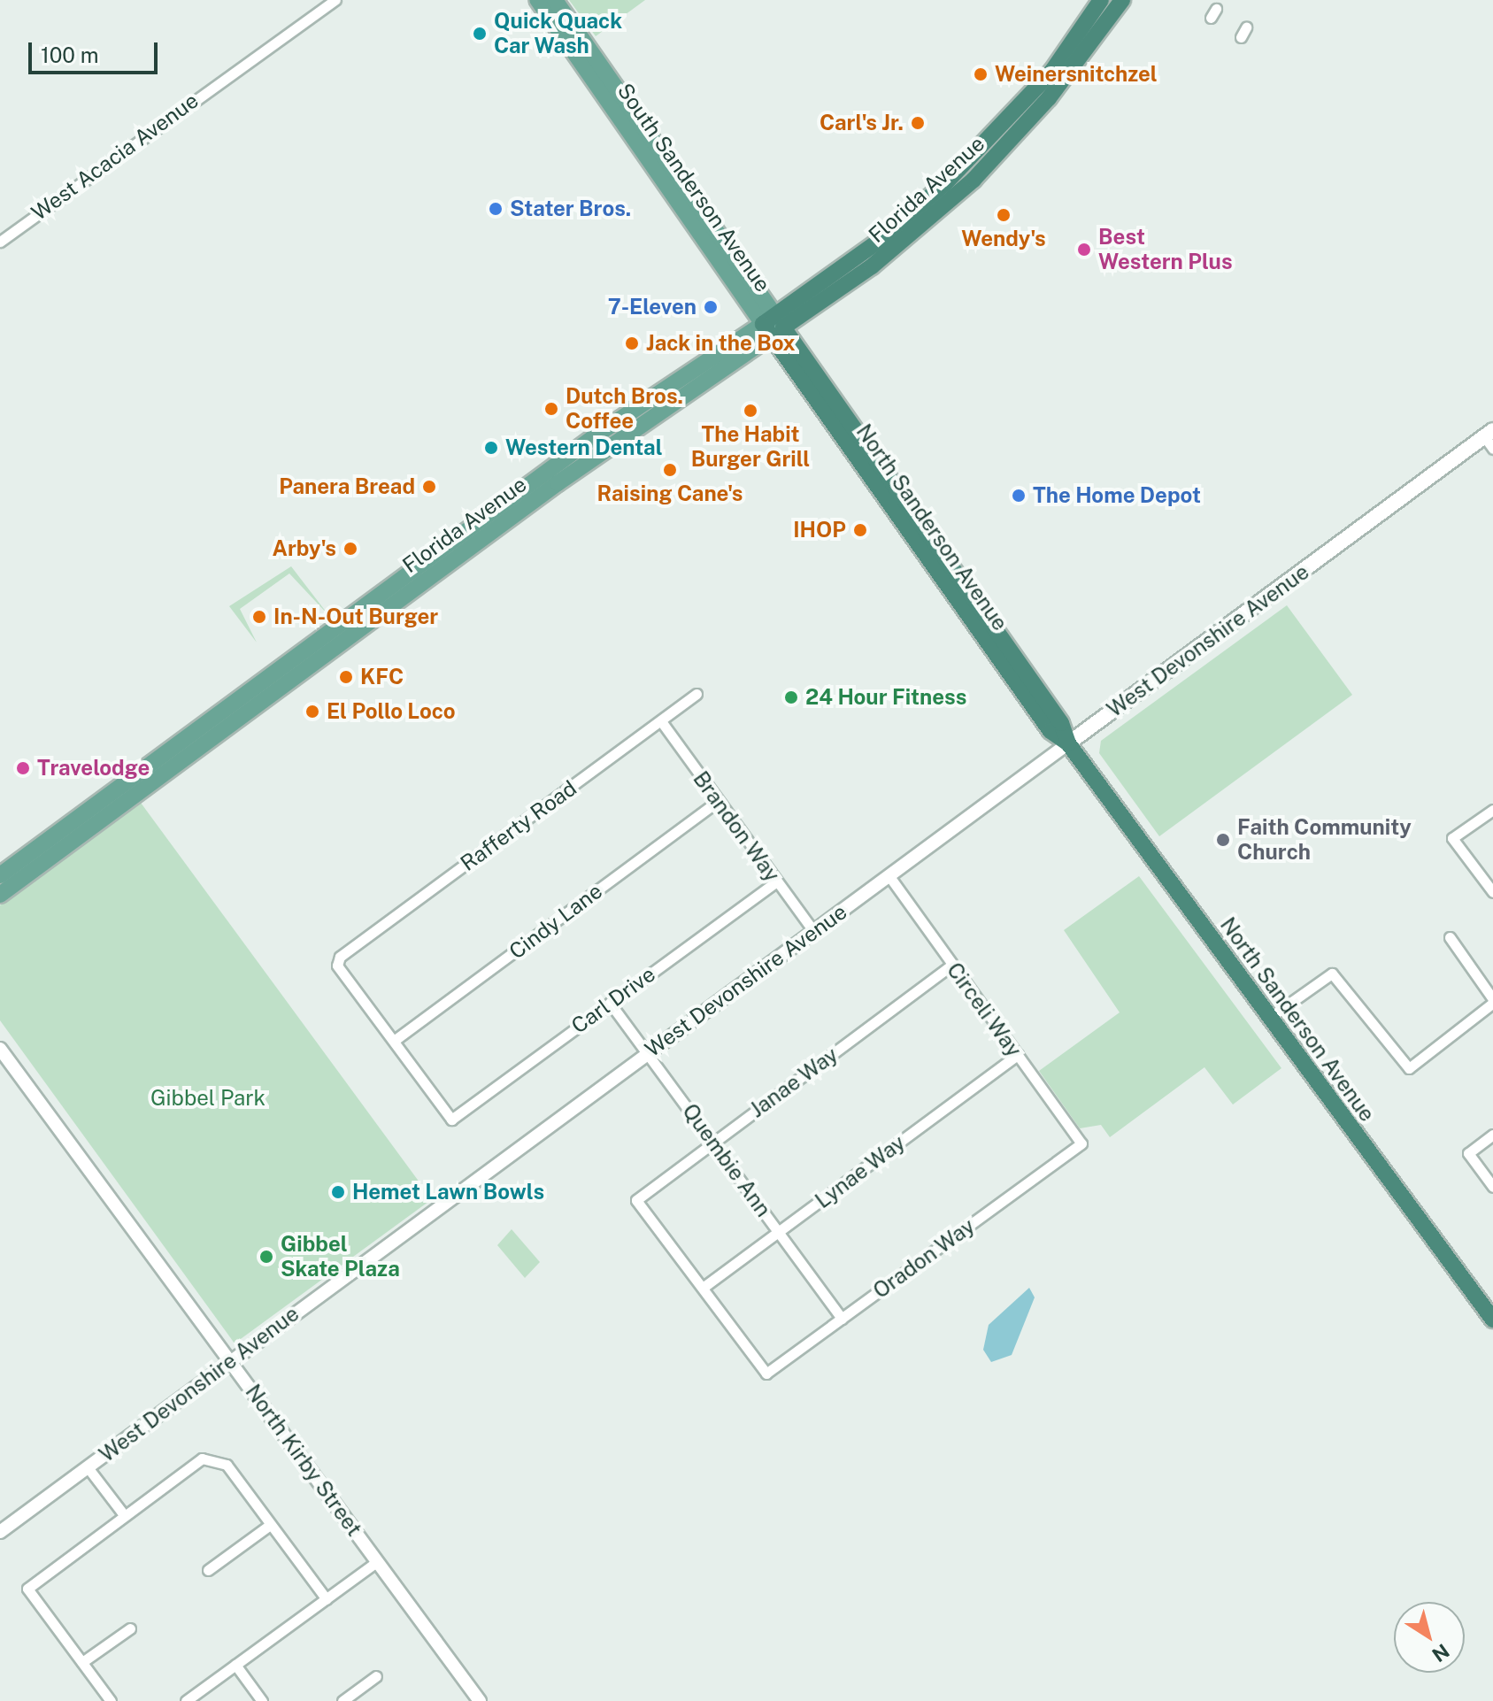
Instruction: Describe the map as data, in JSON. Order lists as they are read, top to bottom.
{
  "streets": {
    "highway": ["Florida Avenue", "North Sanderson Avenue"],
    "main road": ["South Sanderson Avenue", "West Devonshire Avenue"],
    "street": [
      "West Acacia Avenue",
      "Rafferty Road",
      "Brandon Way",
      "Cindy Lane",
      "Carl Drive",
      "Circeli Way",
      "Janae Way",
      "Quembie Ann",
      "Lynae Way",
      "Oradon Way",
      "North Kirby Street"
    ]
  },
  "crossings": [
    ["South Sanderson Avenue", "Florida Avenue"],
    ["South Sanderson Avenue", "North Sanderson Avenue"],
    ["Florida Avenue", "North Sanderson Avenue"],
    ["North Sanderson Avenue", "West Devonshire Avenue"],
    ["West Devonshire Avenue", "Brandon Way"],
    ["West Devonshire Avenue", "Circeli Way"],
    ["West Devonshire Avenue", "Quembie Ann"],
    ["West Devonshire Avenue", "North Kirby Street"],
    ["Rafferty Road", "Brandon Way"],
    ["Rafferty Road", "Cindy Lane"],
    ["Rafferty Road", "Carl Drive"],
    ["Brandon Way", "Cindy Lane"],
    ["Brandon Way", "Carl Drive"],
    ["Cindy Lane", "Carl Drive"],
    ["Carl Drive", "Quembie Ann"],
    ["Circeli Way", "Janae Way"],
    ["Circeli Way", "Lynae Way"],
    ["Circeli Way", "Oradon Way"],
    ["Janae Way", "Quembie Ann"],
    ["Janae Way", "Lynae Way"],
    ["Janae Way", "Oradon Way"],
    ["Quembie Ann", "Lynae Way"],
    ["Quembie Ann", "Oradon Way"],
    ["Lynae Way", "Oradon Way"]
  ],
  "parks": ["Gibbel Park"],
  "places": [
    "Quick Quack Car Wash",
    "Weinersnitchzel",
    "Carl's Jr.",
    "Stater Bros.",
    "Wendy's",
    "Best Western Plus",
    "7-Eleven",
    "Jack in the Box",
    "Dutch Bros. Coffee",
    "The Habit Burger Grill",
    "Western Dental",
    "Raising Cane's",
    "Panera Bread",
    "The Home Depot",
    "IHOP",
    "Arby's",
    "In-N-Out Burger",
    "KFC",
    "24 Hour Fitness",
    "El Pollo Loco",
    "Travelodge",
    "Faith Community Church",
    "Hemet Lawn Bowls",
    "Gibbel Skate Plaza"
  ],
  "scale_bar": "100 m",
  "north": "bottom right"
}
